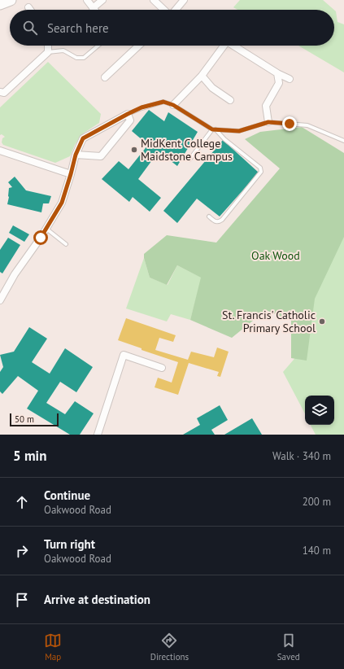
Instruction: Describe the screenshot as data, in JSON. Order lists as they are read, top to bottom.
{
  "parks": ["Oak Wood"],
  "places": ["MidKent College Maidstone Campus", "St. Francis' Catholic Primary School"],
  "scale_bar": "50 m",
  "page": {
    "search": "Search here",
    "scale": "50 m",
    "heading": ["5 min", "Walk · 340 m"],
    "list": [
      ["Continue", "Oakwood Road", "200 m"],
      ["Turn right", "Oakwood Road", "140 m"],
      "Arrive at destination"
    ],
    "nav": ["Map", "Directions", "Saved"]
  }
}
